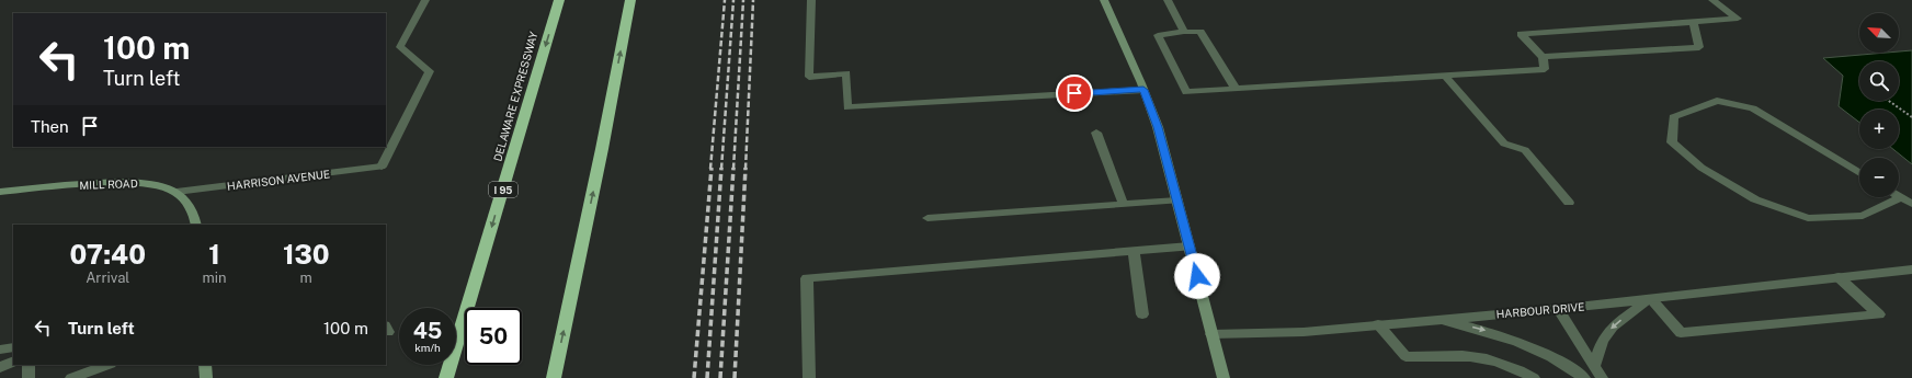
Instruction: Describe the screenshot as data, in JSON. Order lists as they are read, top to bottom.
{
  "streets": {
    "highway": ["DELAWARE EXPRESSWAY", "I 95"],
    "main road": ["MILL ROAD"],
    "street": ["HARRISON AVENUE", "HARBOUR DRIVE"]
  },
  "crossings": [
    ["HARRISON AVENUE", "MILL ROAD"]
  ],
  "north": "top left",
  "page": {
    "map_buttons": ["+", "−"],
    "turn": ["100 m", "Turn left"],
    "then": "Then",
    "eta": [
      "07:40",
      "Arrival",
      "1",
      "min",
      "130",
      "m"
    ],
    "list": [
      {
        "name": "Turn left",
        "value": "100 m"
      }
    ],
    "speed": "45 km/h",
    "limit": "50"
  }
}
